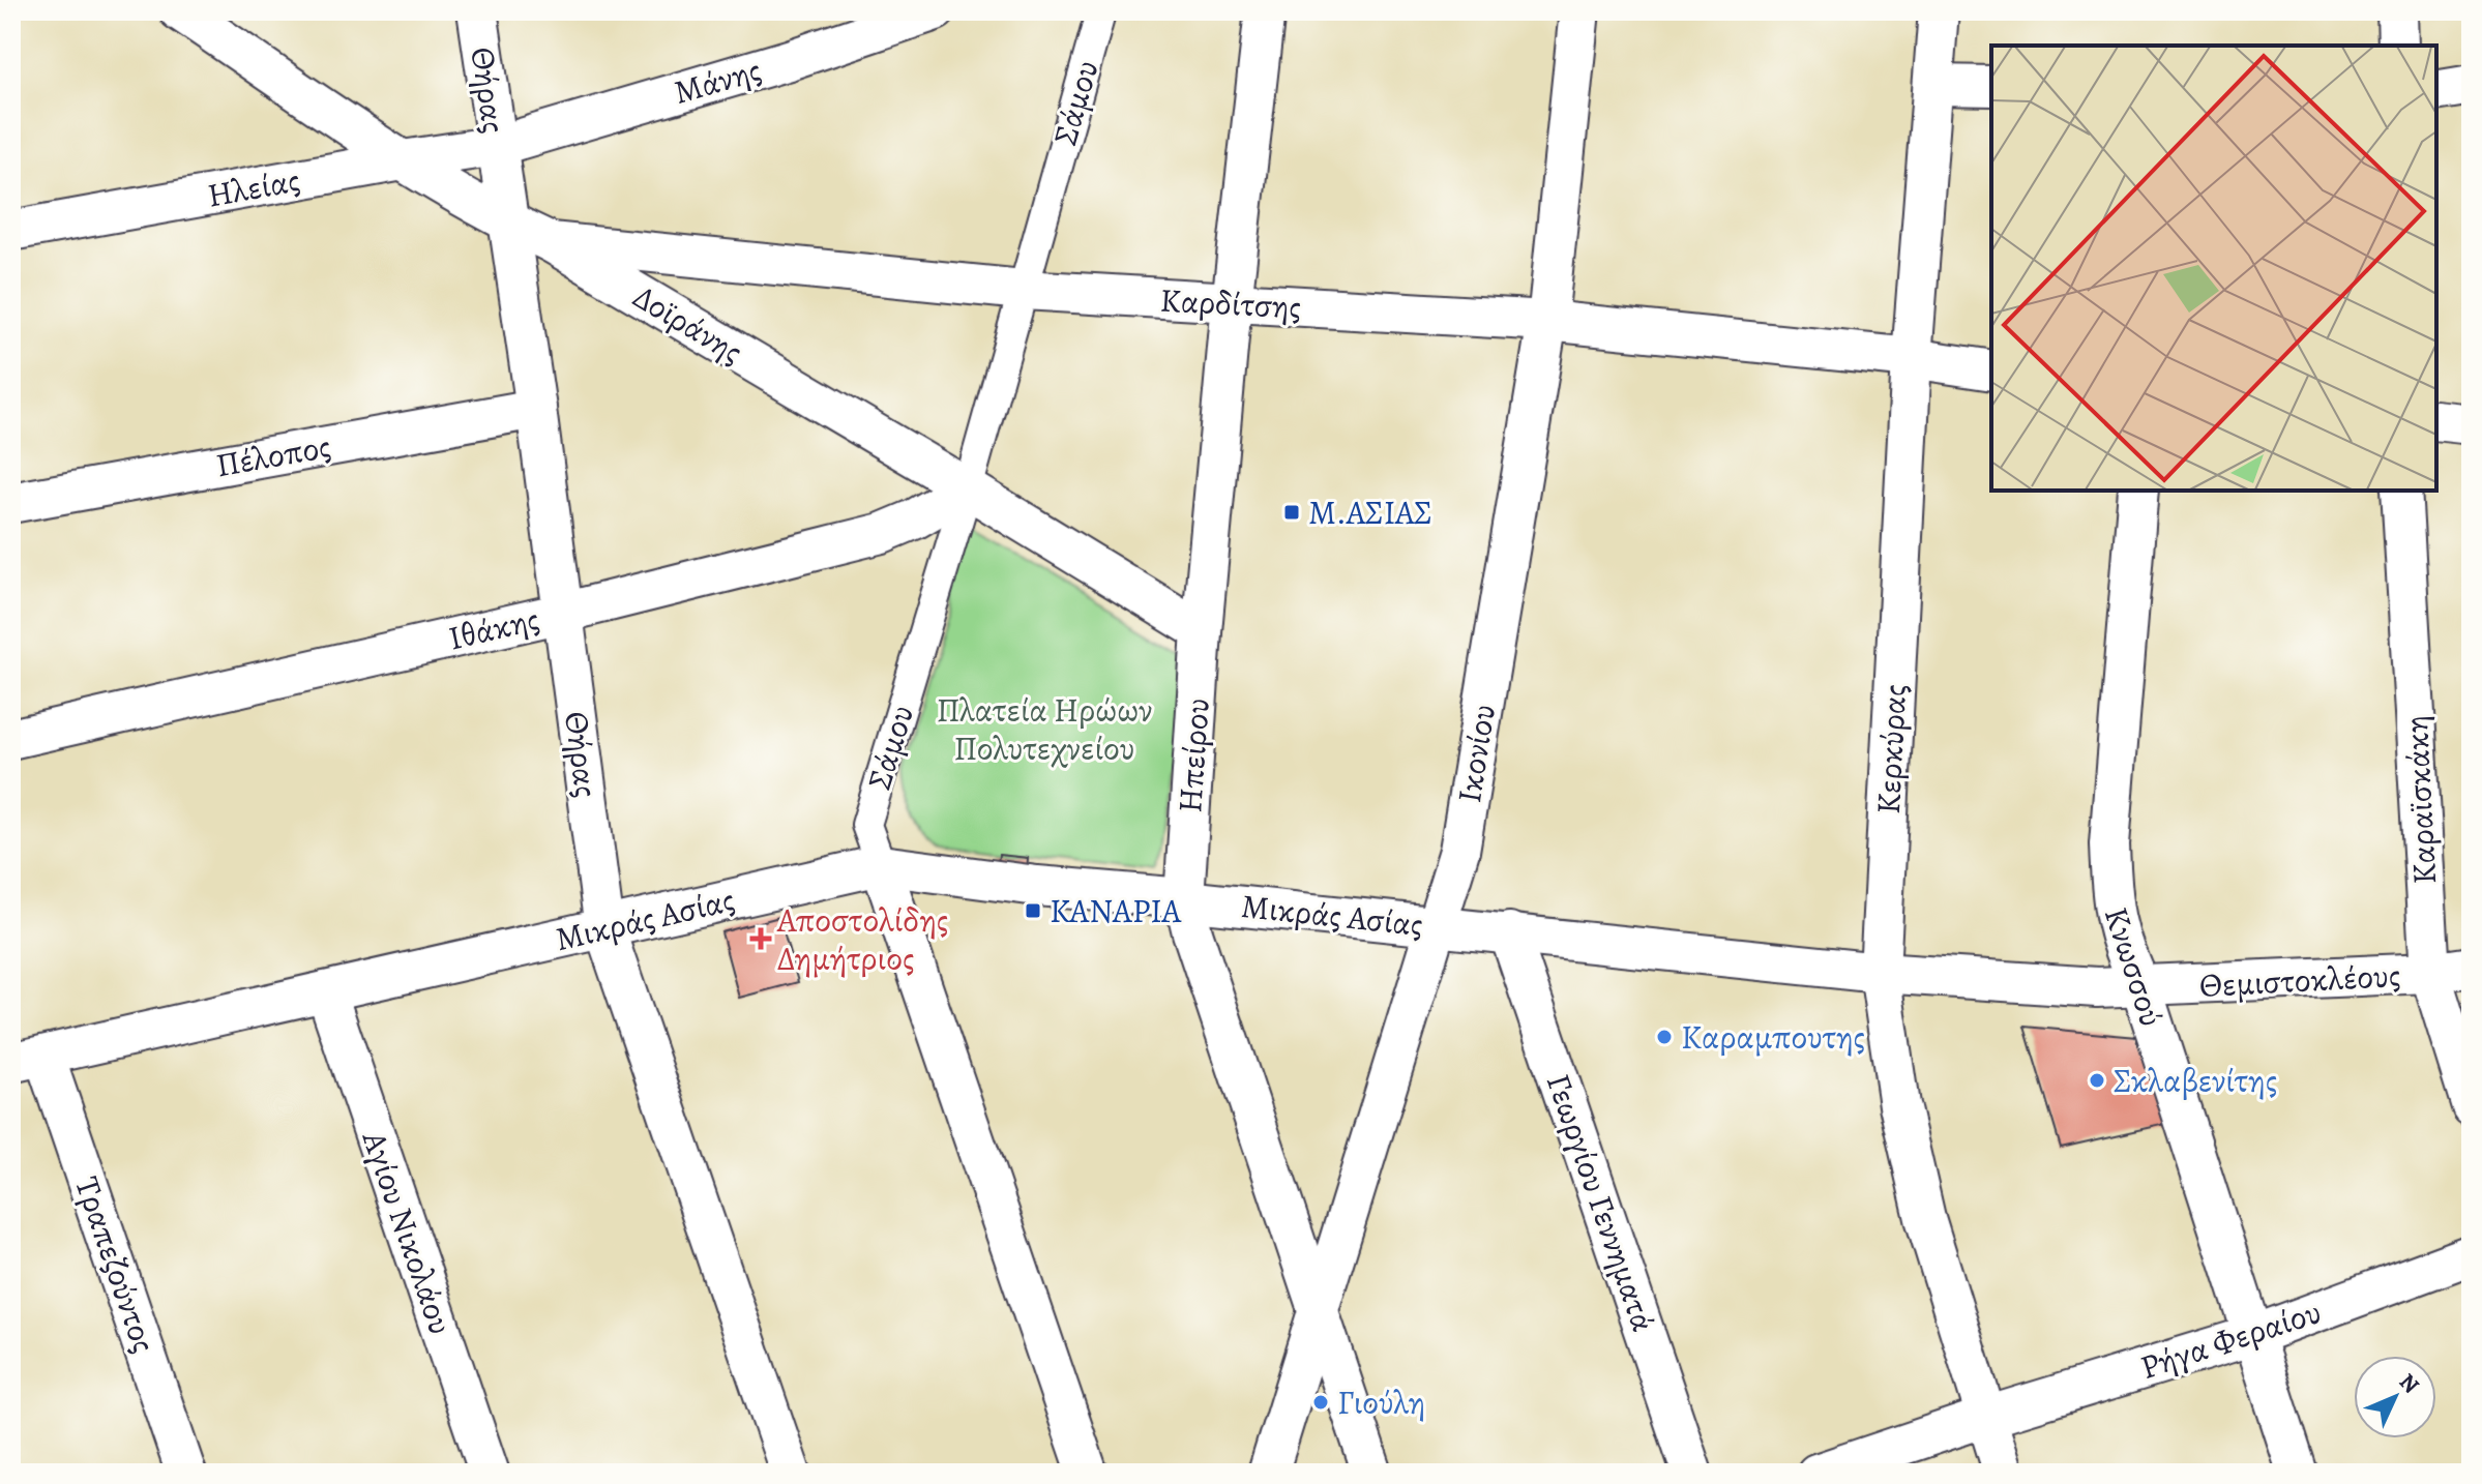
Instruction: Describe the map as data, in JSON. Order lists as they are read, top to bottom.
{
  "streets": {
    "street": [
      "Μάνης",
      "Θήρας",
      "Σάμου",
      "Ηλείας",
      "Καρδίτσης",
      "Δοϊράνης",
      "Πέλοπος",
      "Ιθάκης",
      "Κερκύρας",
      "Ικονίου",
      "Ηπείρου",
      "Καραϊσκάκη",
      "Μικράς Ασίας",
      "Κνωσσού",
      "Θεμιστοκλέους",
      "Γεωργίου Γεννηματά",
      "Αγίου Νικολάου",
      "Τραπεζούντος",
      "Ρήγα Φεραίου"
    ]
  },
  "crossings": [
    ["Μάνης", "Θήρας"],
    ["Μάνης", "Ηλείας"],
    ["Θήρας", "Ηλείας"],
    ["Θήρας", "Δοϊράνης"],
    ["Θήρας", "Πέλοπος"],
    ["Θήρας", "Ιθάκης"],
    ["Θήρας", "Μικράς Ασίας"],
    ["Σάμου", "Καρδίτσης"],
    ["Σάμου", "Δοϊράνης"],
    ["Σάμου", "Ιθάκης"],
    ["Σάμου", "Μικράς Ασίας"],
    ["Ηλείας", "Δοϊράνης"],
    ["Καρδίτσης", "Δοϊράνης"],
    ["Καρδίτσης", "Κερκύρας"],
    ["Καρδίτσης", "Ικονίου"],
    ["Καρδίτσης", "Ηπείρου"],
    ["Δοϊράνης", "Ιθάκης"],
    ["Δοϊράνης", "Ηπείρου"],
    ["Κερκύρας", "Μικράς Ασίας"],
    ["Κερκύρας", "Θεμιστοκλέους"],
    ["Κερκύρας", "Ρήγα Φεραίου"],
    ["Ικονίου", "Ηπείρου"],
    ["Ικονίου", "Μικράς Ασίας"],
    ["Ηπείρου", "Μικράς Ασίας"],
    ["Καραϊσκάκη", "Θεμιστοκλέους"],
    ["Μικράς Ασίας", "Θεμιστοκλέους"],
    ["Μικράς Ασίας", "Γεωργίου Γεννηματά"],
    ["Μικράς Ασίας", "Αγίου Νικολάου"],
    ["Μικράς Ασίας", "Τραπεζούντος"],
    ["Κνωσσού", "Θεμιστοκλέους"],
    ["Κνωσσού", "Ρήγα Φεραίου"]
  ],
  "parks": ["Πλατεία Ηρώων Πολυτεχνείου"],
  "places": {
    "transit": ["Μ.ΑΣΙΑΣ", "ΚΑΝΑΡΙΑ"],
    "health": ["Αποστολίδης Δημήτριος"],
    "other": ["Καραμπουτης", "Σκλαβενίτης", "Γιούλη"]
  },
  "north": "top right"
}
